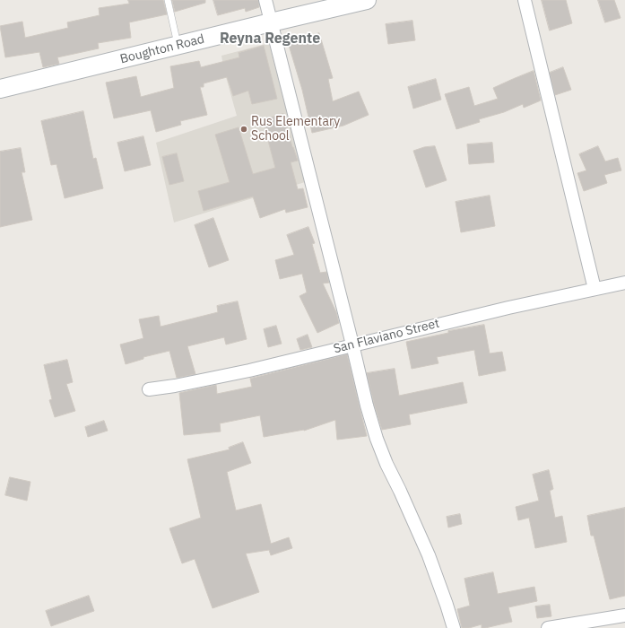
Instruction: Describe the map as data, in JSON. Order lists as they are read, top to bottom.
{
  "streets": {
    "main road": ["Boughton Road"],
    "street": ["San Flaviano Street"]
  },
  "districts": ["Reyna Regente"],
  "places": ["Rus Elementary School"]
}
